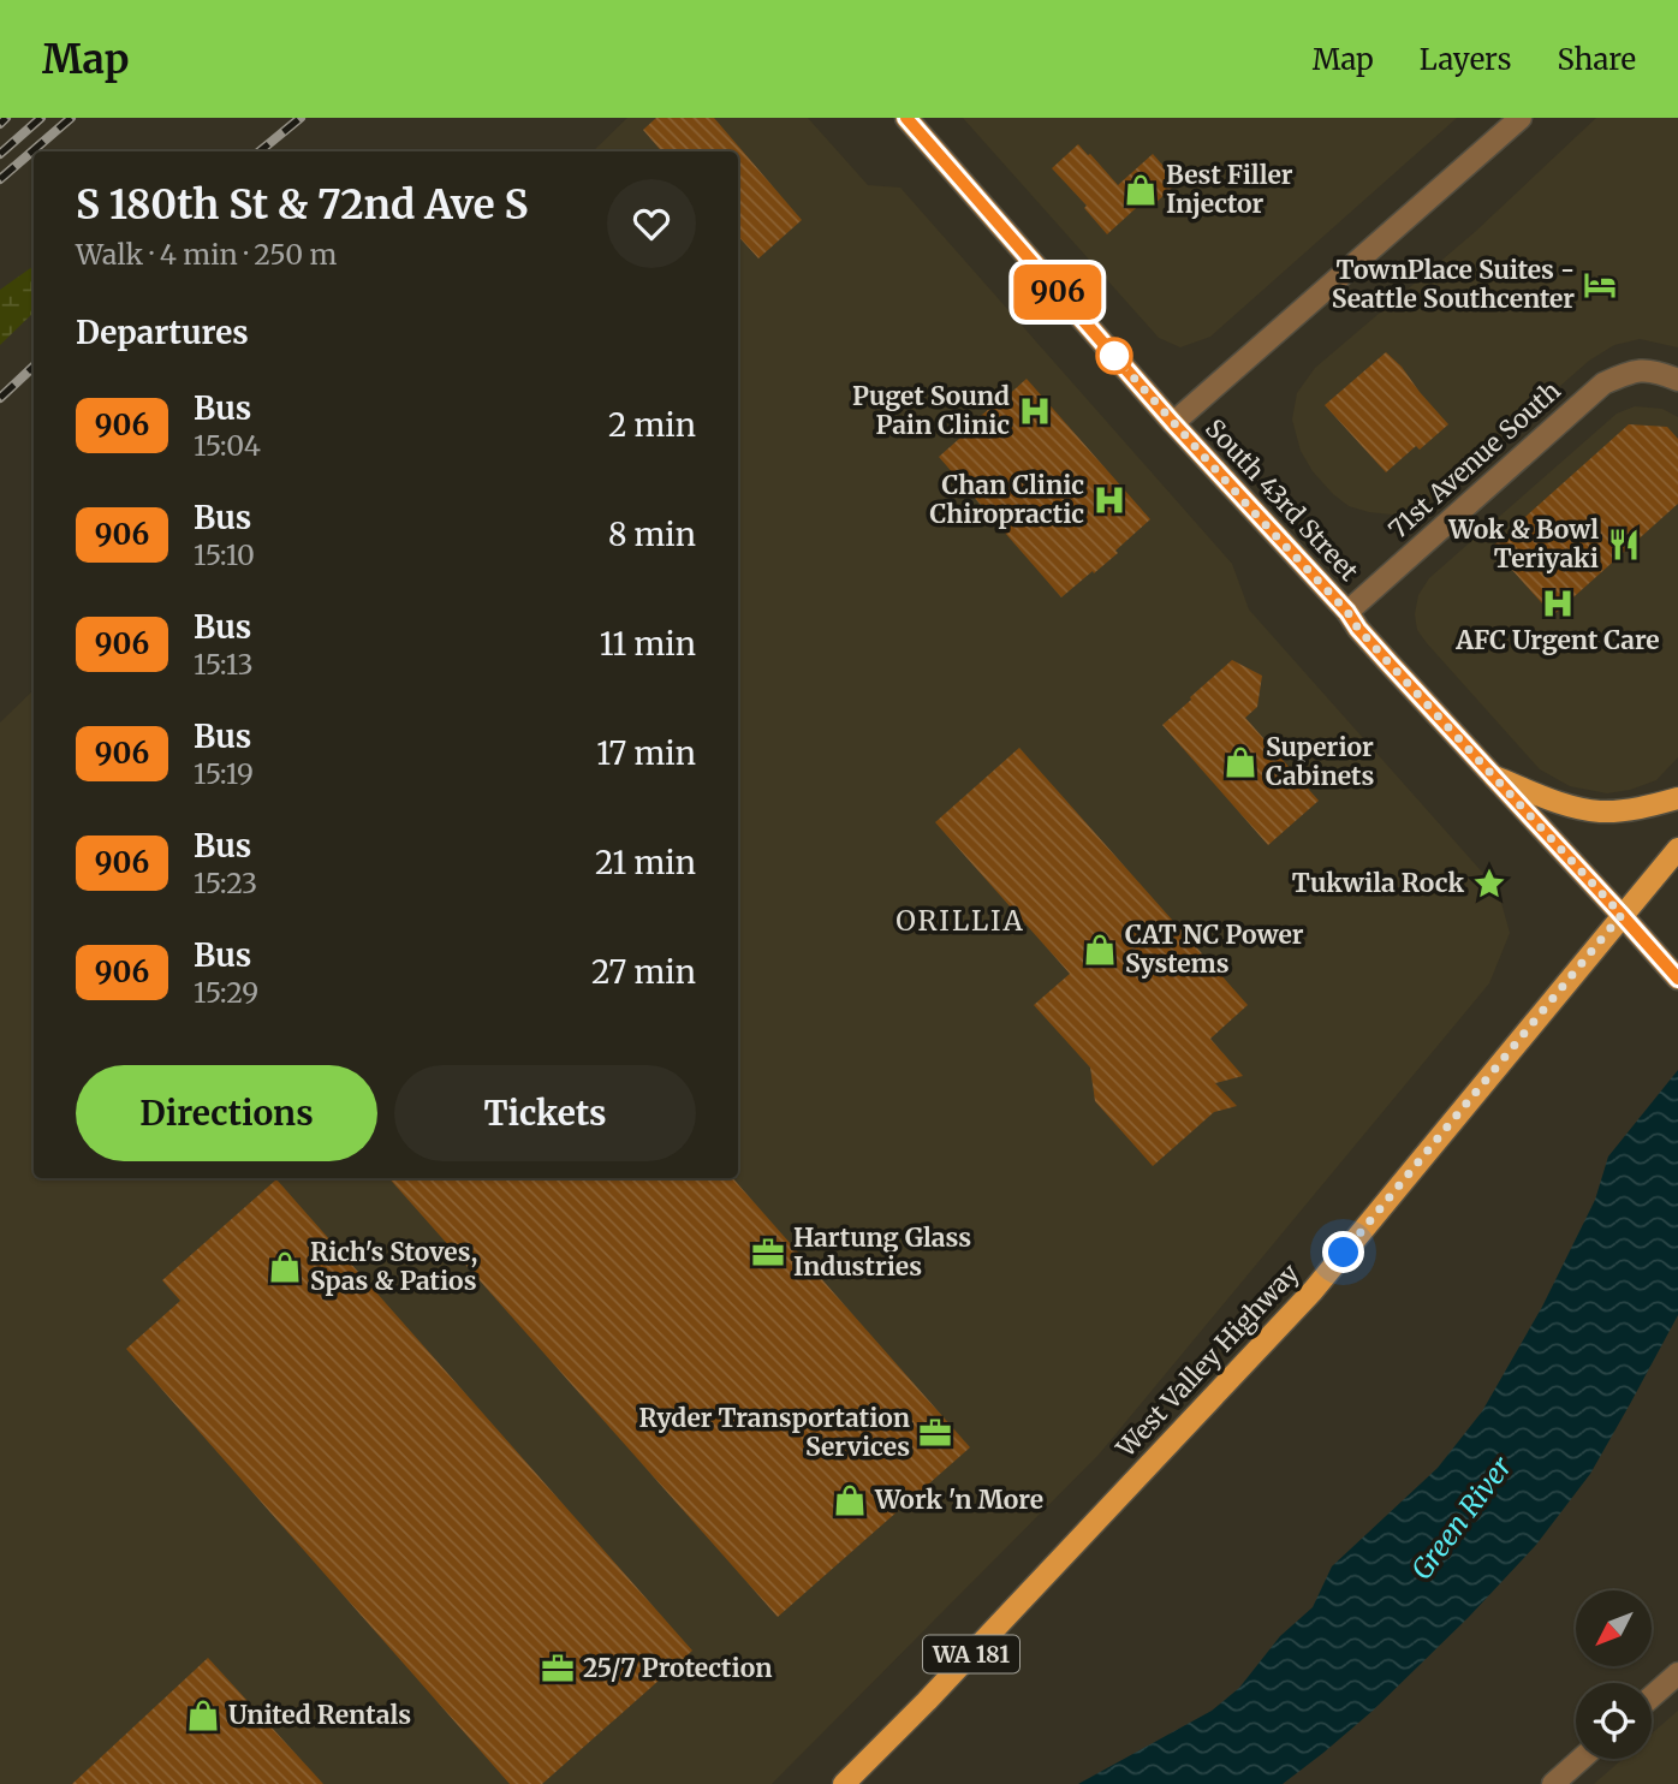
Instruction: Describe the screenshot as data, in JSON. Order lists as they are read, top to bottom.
{
  "streets": {
    "main road": ["South 43rd Street", "West Valley Highway", "WA 181"],
    "street": ["71st Avenue South"]
  },
  "crossings": [
    ["71st Avenue South", "South 43rd Street"],
    ["South 43rd Street", "West Valley Highway"],
    ["South 43rd Street", "WA 181"],
    ["West Valley Highway", "WA 181"]
  ],
  "districts": ["ORILLIA"],
  "water": ["Green River"],
  "places": {
    "shop": [
      "Best Filler Injector",
      "Superior Cabinets",
      "CAT NC Power Systems",
      "Rich's Stoves, Spas & Patios",
      "Work 'n More",
      "United Rentals"
    ],
    "hotel": ["TownPlace Suites - Seattle Southcenter"],
    "hospital": ["Puget Sound Pain Clinic", "Chan Clinic Chiropractic", "AFC Urgent Care"],
    "restaurant": ["Wok & Bowl Teriyaki"],
    "place": ["Tukwila Rock"],
    "office": ["Hartung Glass Industries", "Ryder Transportation Services", "25/7 Protection"]
  },
  "lines": ["bus line 906"],
  "north": "bottom left",
  "page": {
    "header": "Map",
    "nav": ["Map", "Layers", "Share"],
    "on_map": "906",
    "heading": [
      ["S 180th St & 72nd Ave S", "Walk · 4 min · 250 m"],
      "Departures"
    ],
    "list": [
      {
        "mark": "906",
        "name": "Bus",
        "note": "15:04",
        "value": "2 min"
      },
      {
        "mark": "906",
        "name": "Bus",
        "note": "15:10",
        "value": "8 min"
      },
      {
        "mark": "906",
        "name": "Bus",
        "note": "15:13",
        "value": "11 min"
      },
      {
        "mark": "906",
        "name": "Bus",
        "note": "15:19",
        "value": "17 min"
      },
      {
        "mark": "906",
        "name": "Bus",
        "note": "15:23",
        "value": "21 min"
      },
      {
        "mark": "906",
        "name": "Bus",
        "note": "15:29",
        "value": "27 min"
      }
    ],
    "buttons": ["Directions", "Tickets"]
  }
}
